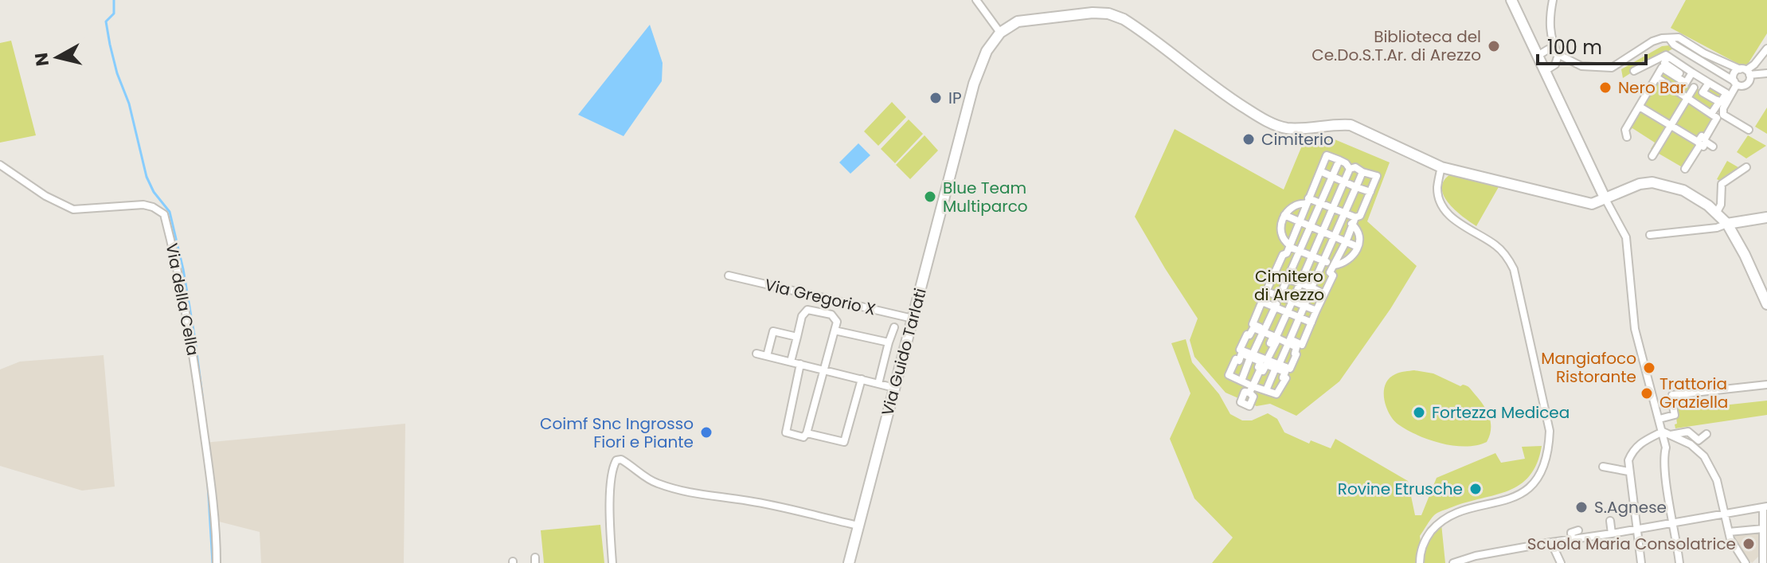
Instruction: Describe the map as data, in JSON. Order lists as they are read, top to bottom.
{
  "streets": {
    "main road": ["Via Guido Tarlati"],
    "street": ["Via Gregorio X", "Via della Cella"]
  },
  "crossings": [
    ["Via Gregorio X", "Via Guido Tarlati"]
  ],
  "parks": ["Cimitero di Arezzo"],
  "places": [
    "Biblioteca del Ce.Do.S.T.Ar. di Arezzo",
    "Nero Bar",
    "IP",
    "Cimiterio",
    "Blue Team Multiparco",
    "Mangiafoco Ristorante",
    "Trattoria Graziella",
    "Fortezza Medicea",
    "Coimf Snc Ingrosso Fiori e Piante",
    "Rovine Etrusche",
    "S.Agnese",
    "Scuola Maria Consolatrice"
  ],
  "scale_bar": "100 m",
  "north": "left"
}
